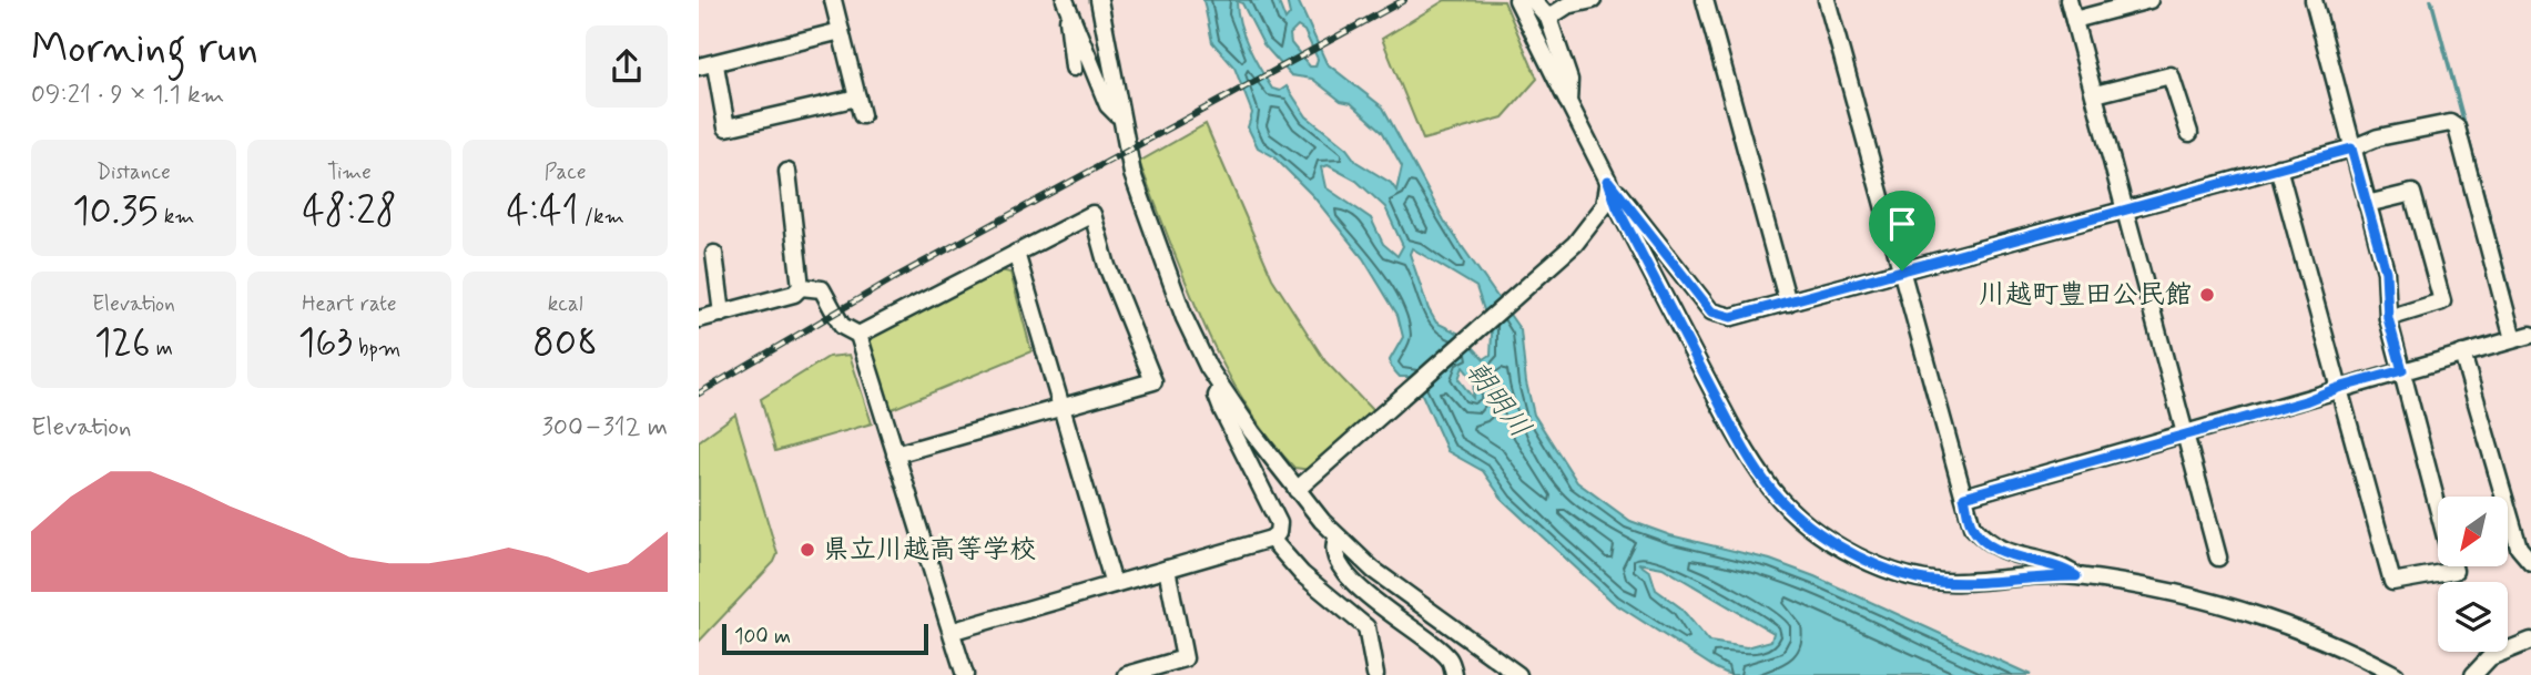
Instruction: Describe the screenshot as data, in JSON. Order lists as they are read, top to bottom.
{
  "water": ["朝明川"],
  "places": ["川越町豊田公民館", "県立川越高等学校"],
  "scale_bar": "100 m",
  "north": "bottom left",
  "page": {
    "heading": ["Morning run", "09:21 · 9 × 1.1 km"],
    "stats": [
      ["Distance", "10.35 km"],
      ["Time", "48:28"],
      ["Pace", "4:41 /km"],
      ["Elevation", "126 m"],
      ["Heart rate", "163 bpm"],
      ["kcal", "808"]
    ],
    "chart": ["Elevation", "300–312 m"],
    "scale": "100 m"
  }
}
